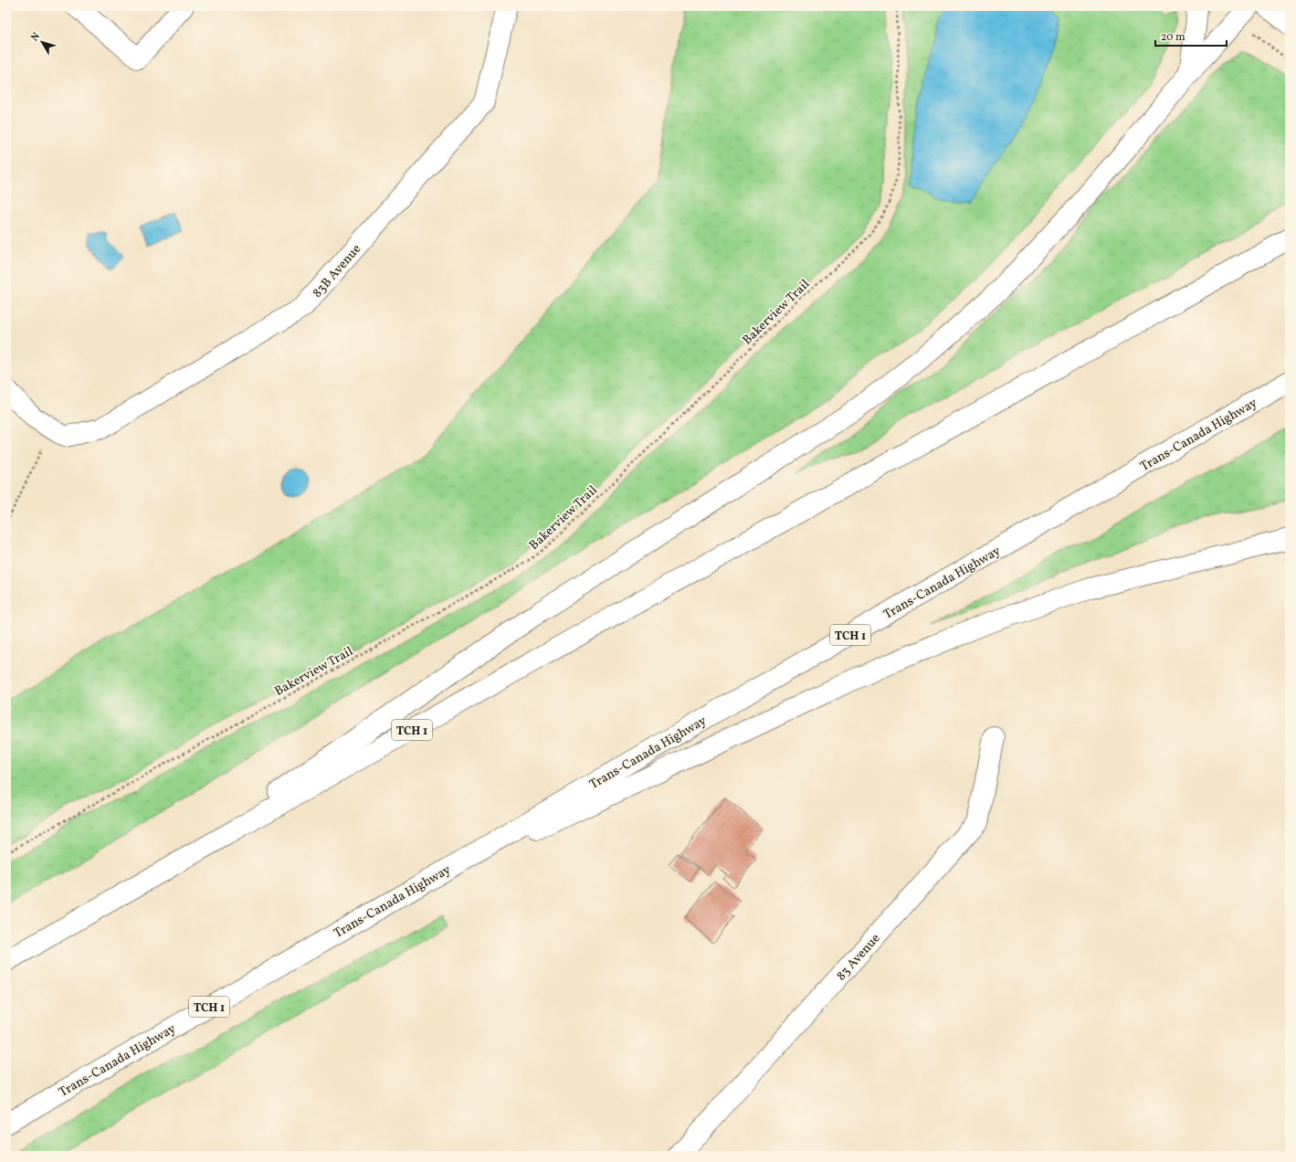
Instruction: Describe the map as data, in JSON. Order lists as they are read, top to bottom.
{
  "streets": {
    "main road": [
      "83B Avenue",
      "Trans-Canada Highway",
      "TCH 1",
      "83 Avenue"
    ],
    "path": ["Bakerview Trail"]
  },
  "scale_bar": "20 m",
  "north": "top left"
}
